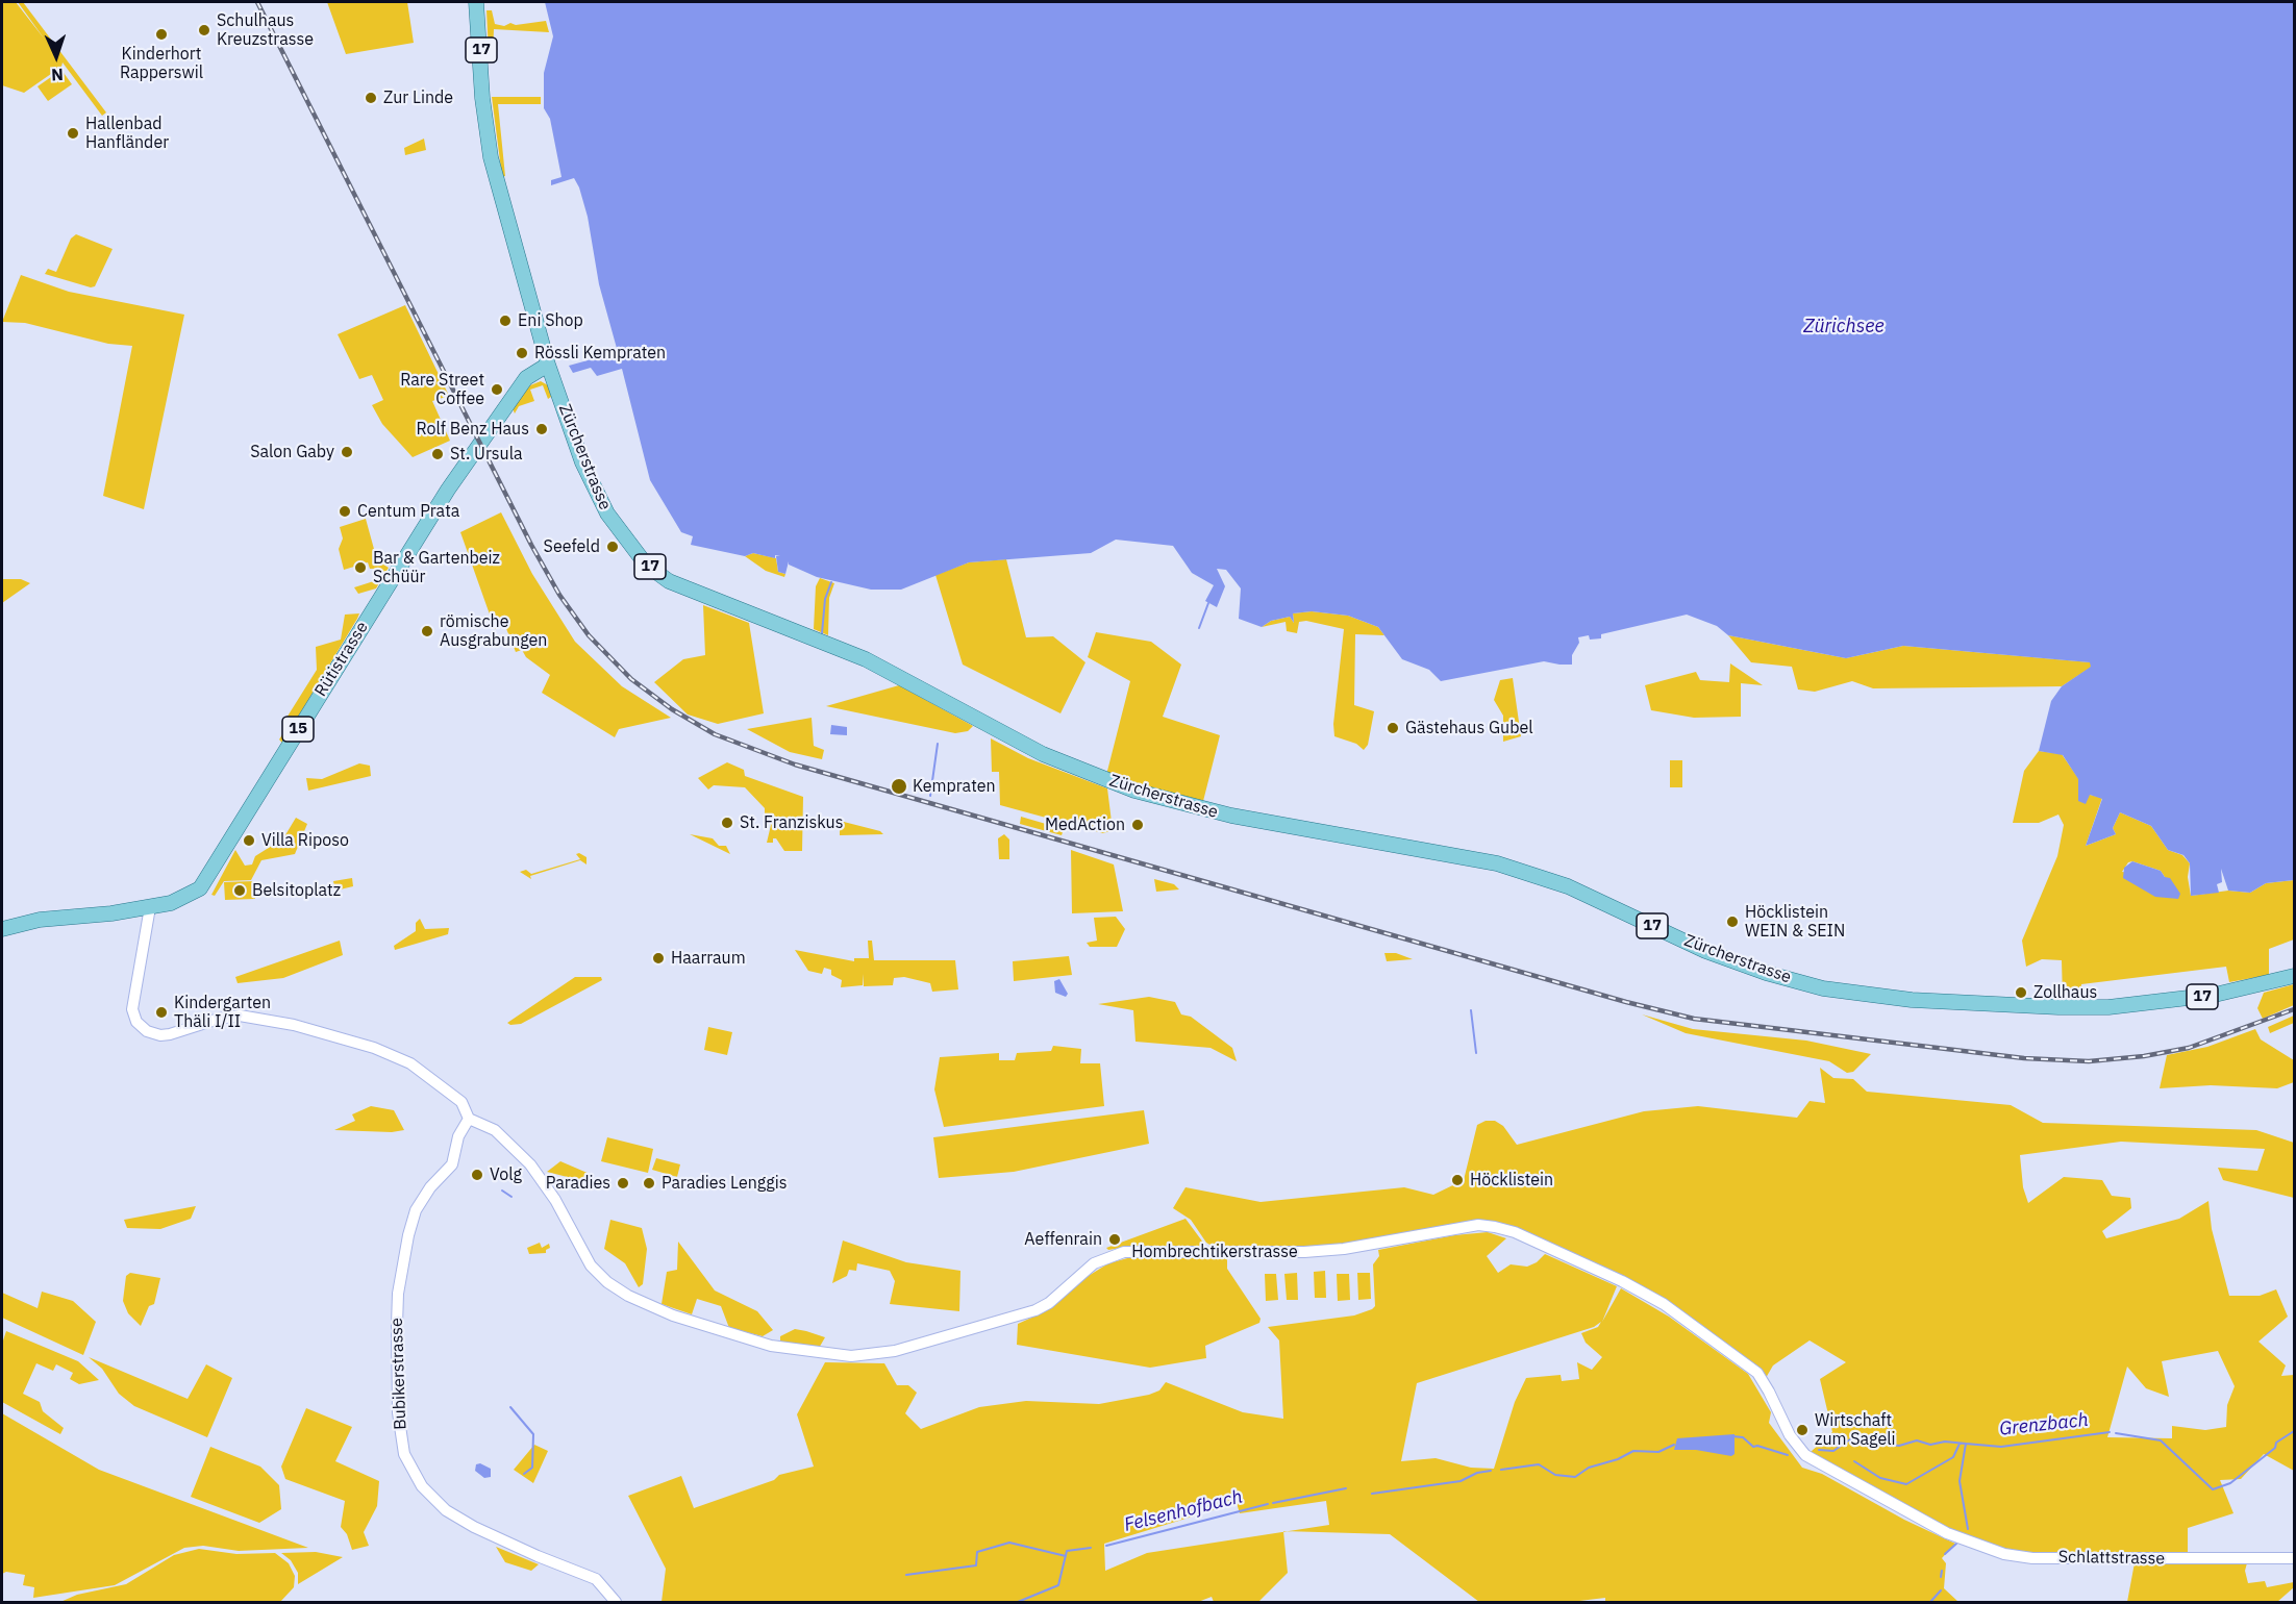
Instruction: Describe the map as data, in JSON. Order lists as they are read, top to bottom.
{
  "streets": {
    "main road": [
      "17",
      "Zürcherstrasse",
      "Rütistrasse",
      "15"
    ],
    "street": ["Hombrechtikerstrasse", "Bubikerstrasse", "Schlattstrasse"]
  },
  "crossings": [
    ["Zürcherstrasse", "Rütistrasse"],
    ["Hombrechtikerstrasse", "Bubikerstrasse"],
    ["Hombrechtikerstrasse", "Schlattstrasse"]
  ],
  "water": ["Zürichsee", "Grenzbach", "Felsenhofbach"],
  "places": [
    "Schulhaus Kreuzstrasse",
    "Kinderhort Rapperswil",
    "Zur Linde",
    "Hallenbad Hanfländer",
    "Eni Shop",
    "Rössli Kempraten",
    "Rare Street Coffee",
    "Rolf Benz Haus",
    "Salon Gaby",
    "St. Ursula",
    "Centum Prata",
    "Seefeld",
    "Bar & Gartenbeiz Schüür",
    "römische Ausgrabungen",
    "Gästehaus Gubel",
    "Kempraten",
    "St. Franziskus",
    "MedAction",
    "Villa Riposo",
    "Belsitoplatz",
    "Höcklistein WEIN & SEIN",
    "Haarraum",
    "Zollhaus",
    "Kindergarten Thäli I/II",
    "Volg",
    "Höcklistein",
    "Paradies",
    "Paradies Lenggis",
    "Aeffenrain",
    "Wirtschaft zum Sageli"
  ],
  "north": "bottom"
}
